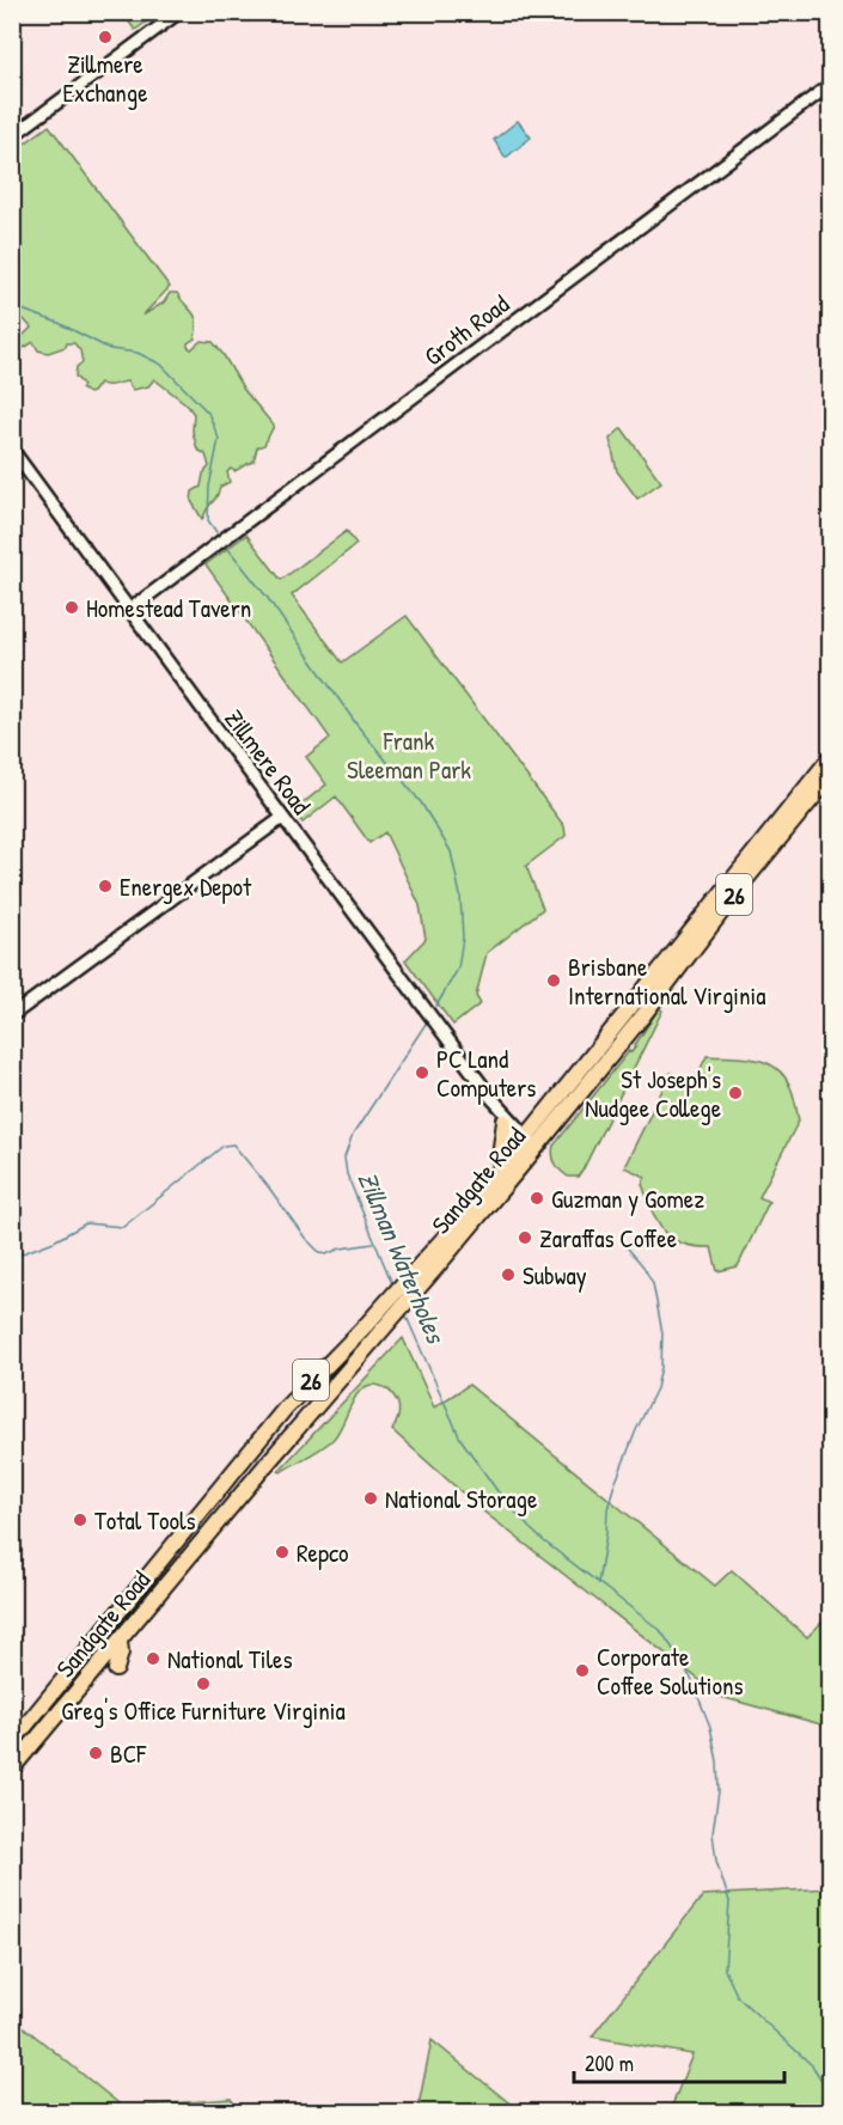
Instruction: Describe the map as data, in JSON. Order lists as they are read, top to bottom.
{
  "streets": {
    "highway": ["26", "Sandgate Road"],
    "street": ["Groth Road", "Zillmere Road"]
  },
  "crossings": [
    ["Groth Road", "Zillmere Road"],
    ["Zillmere Road", "Sandgate Road"]
  ],
  "water": ["Zillman Waterholes"],
  "parks": ["Frank Sleeman Park"],
  "places": [
    "Zillmere Exchange",
    "Homestead Tavern",
    "Energex Depot",
    "Brisbane International Virginia",
    "PC Land Computers",
    "St Joseph's Nudgee College",
    "Guzman y Gomez",
    "Zaraffas Coffee",
    "Subway",
    "National Storage",
    "Total Tools",
    "Repco",
    "National Tiles",
    "Corporate Coffee Solutions",
    "Greg's Office Furniture Virginia",
    "BCF"
  ],
  "scale_bar": "200 m"
}
